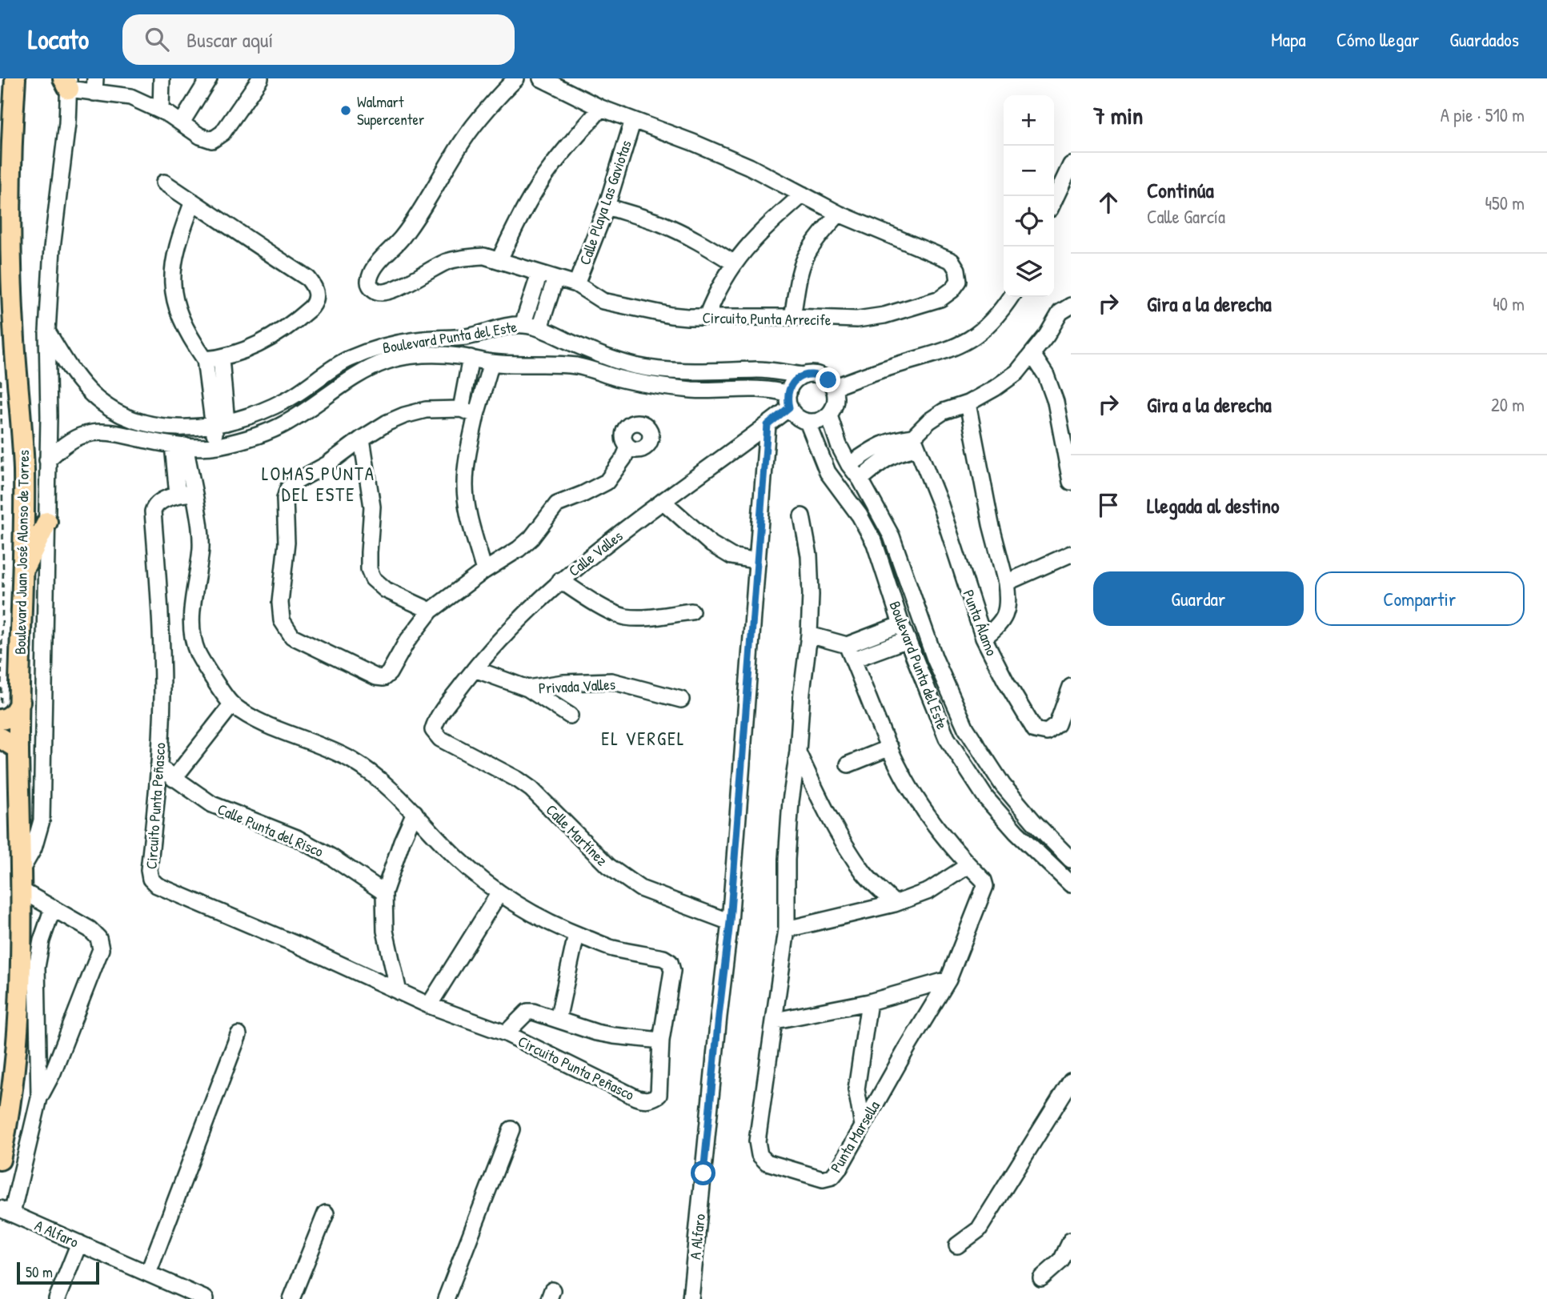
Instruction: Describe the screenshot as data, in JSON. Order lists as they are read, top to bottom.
{
  "streets": {
    "main road": ["Boulevard Juan José Alonso de Torres"],
    "street": [
      "Calle Playa Las Gaviotas",
      "Circuito Punta Arrecife",
      "Boulevard Punta del Este",
      "Calle Valles",
      "Punta Álamo",
      "Privada Valles",
      "Circuito Punta Peñasco",
      "Calle Punta del Risco",
      "Calle Martínez",
      "Punta Marsella",
      "A Alfaro"
    ]
  },
  "crossings": [
    ["Calle Playa Las Gaviotas", "Circuito Punta Arrecife"],
    ["Boulevard Punta del Este", "Calle Valles"],
    ["Boulevard Punta del Este", "Circuito Punta Peñasco"],
    ["Calle Valles", "Privada Valles"],
    ["Calle Valles", "Calle Martínez"],
    ["Calle Valles", "A Alfaro"],
    ["Circuito Punta Peñasco", "Calle Punta del Risco"],
    ["Calle Martínez", "A Alfaro"]
  ],
  "districts": ["LOMAS PUNTA DEL ESTE", "EL VERGEL"],
  "places": ["Walmart Supercenter"],
  "scale_bar": "50 m",
  "page": {
    "header": "Locato",
    "search": "Buscar aquí",
    "nav": ["Mapa", "Cómo llegar", "Guardados"],
    "heading": ["7 min", "A pie · 510 m"],
    "map_buttons": ["+", "−"],
    "list": [
      ["Continúa", "Calle García", "450 m"],
      ["Gira a la derecha", "40 m"],
      ["Gira a la derecha", "20 m"],
      "Llegada al destino"
    ],
    "buttons": ["Guardar", "Compartir"],
    "scale": "50 m"
  }
}
